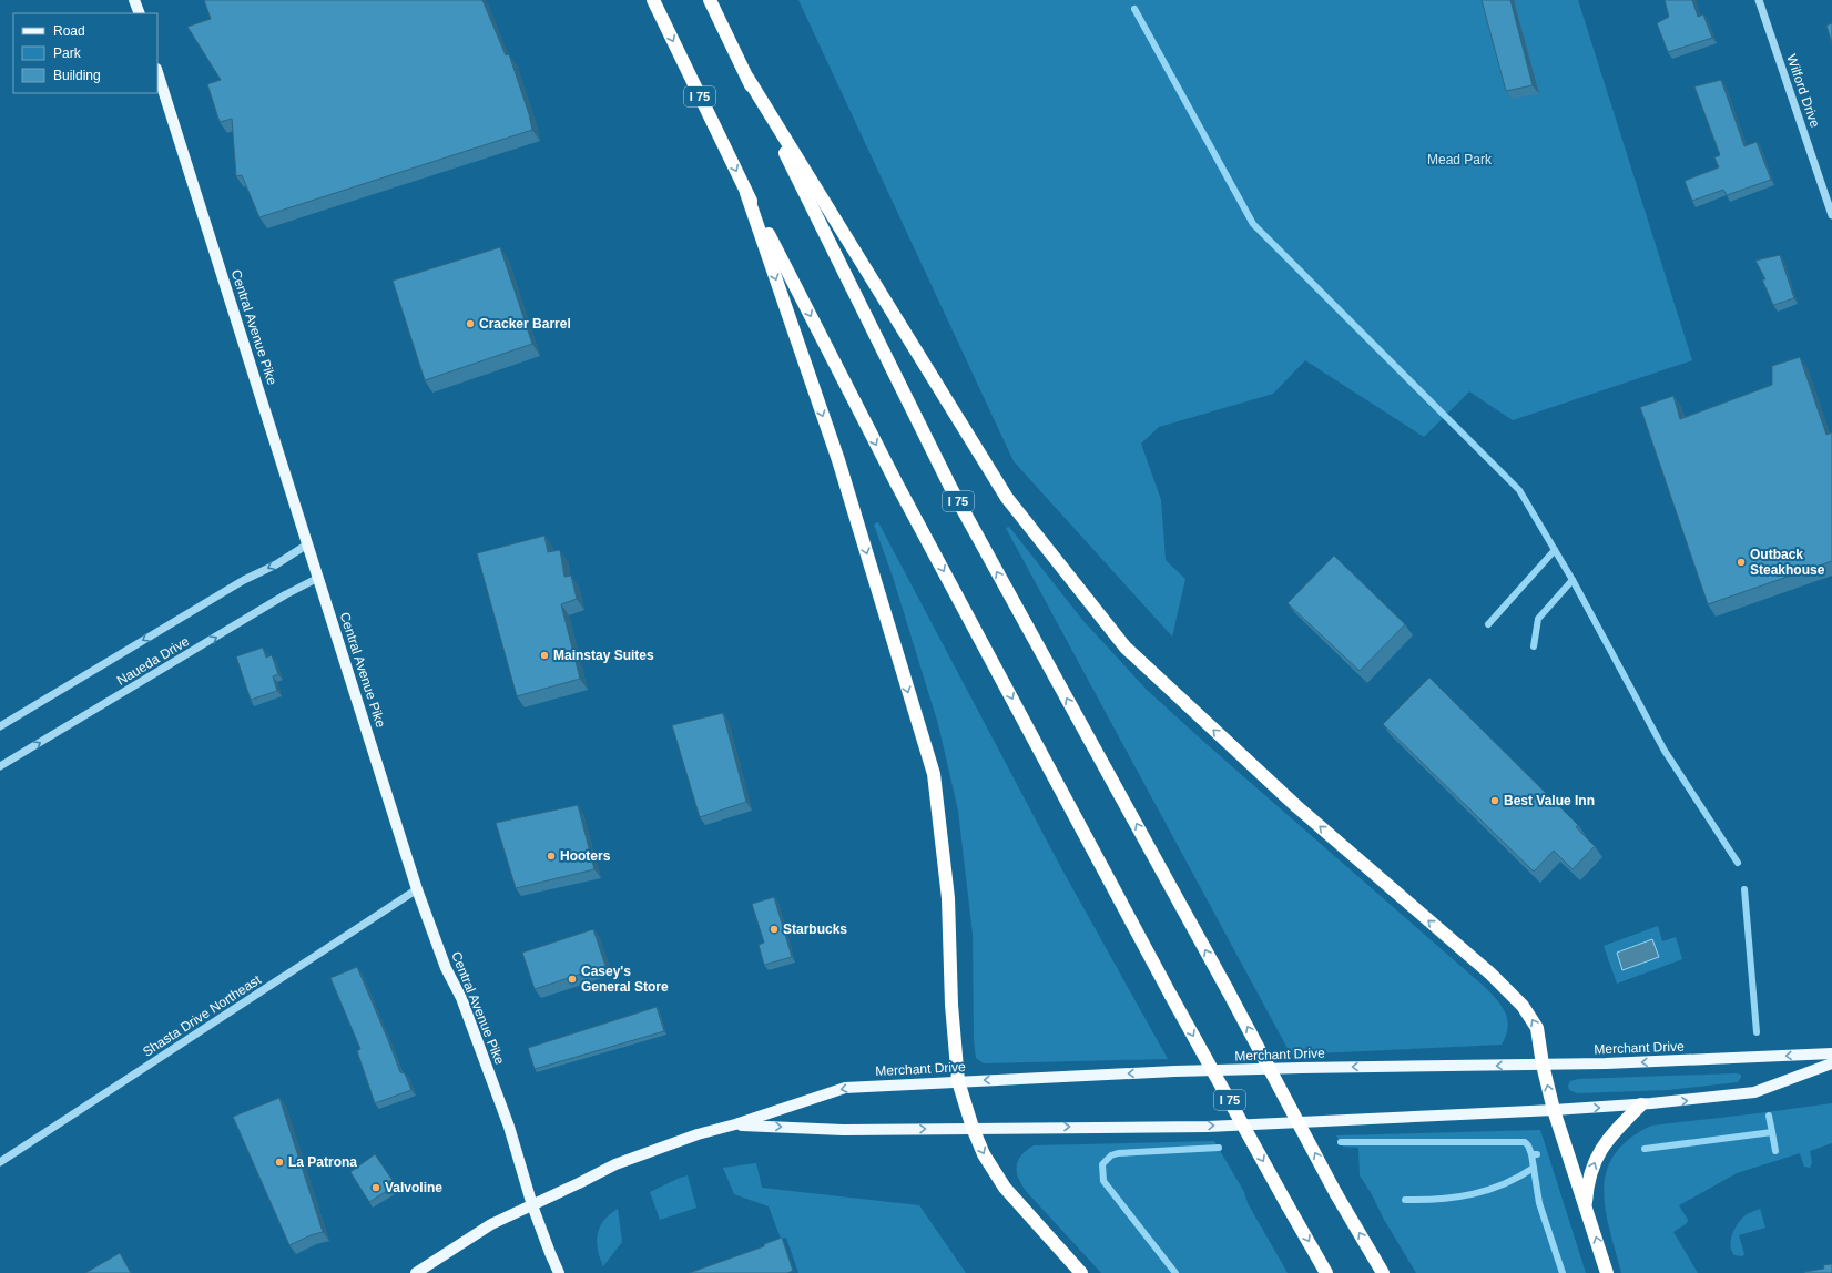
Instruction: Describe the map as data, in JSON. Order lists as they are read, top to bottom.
{
  "streets": {
    "highway": ["I 75"],
    "main road": ["Central Avenue Pike", "Merchant Drive"],
    "street": ["Wilford Drive", "Naueda Drive", "Shasta Drive Northeast"]
  },
  "crossings": [
    ["Central Avenue Pike", "Naueda Drive"],
    ["Central Avenue Pike", "Shasta Drive Northeast"],
    ["Central Avenue Pike", "Merchant Drive"]
  ],
  "parks": ["Mead Park"],
  "places": [
    "Cracker Barrel",
    "Outback Steakhouse",
    "Mainstay Suites",
    "Best Value Inn",
    "Hooters",
    "Starbucks",
    "Casey's General Store",
    "La Patrona",
    "Valvoline"
  ],
  "legend": ["Road", "Park", "Building"]
}
